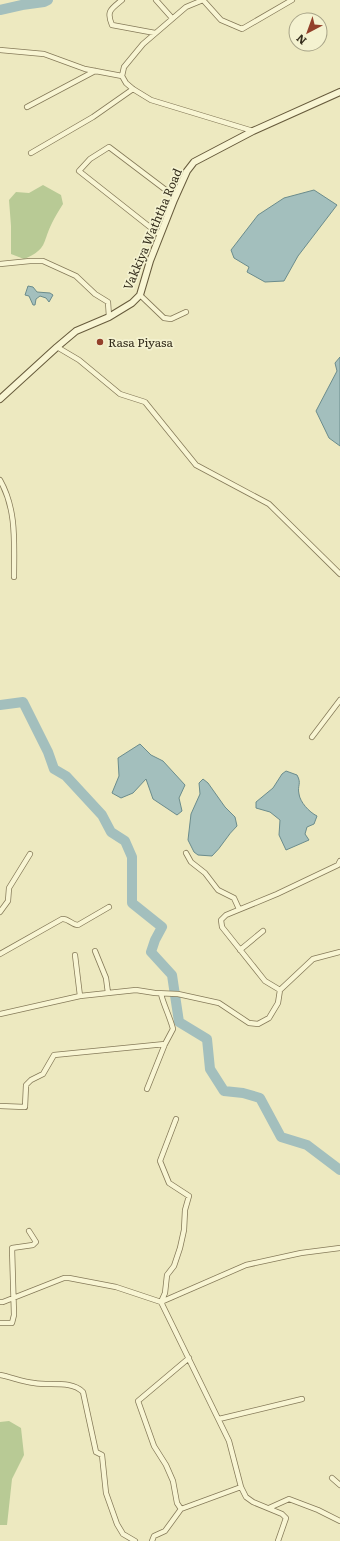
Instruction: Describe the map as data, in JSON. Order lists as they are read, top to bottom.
{
  "streets": {
    "street": ["Vakkiya Waththa Road"]
  },
  "places": ["Rasa Piyasa"],
  "north": "bottom left"
}
